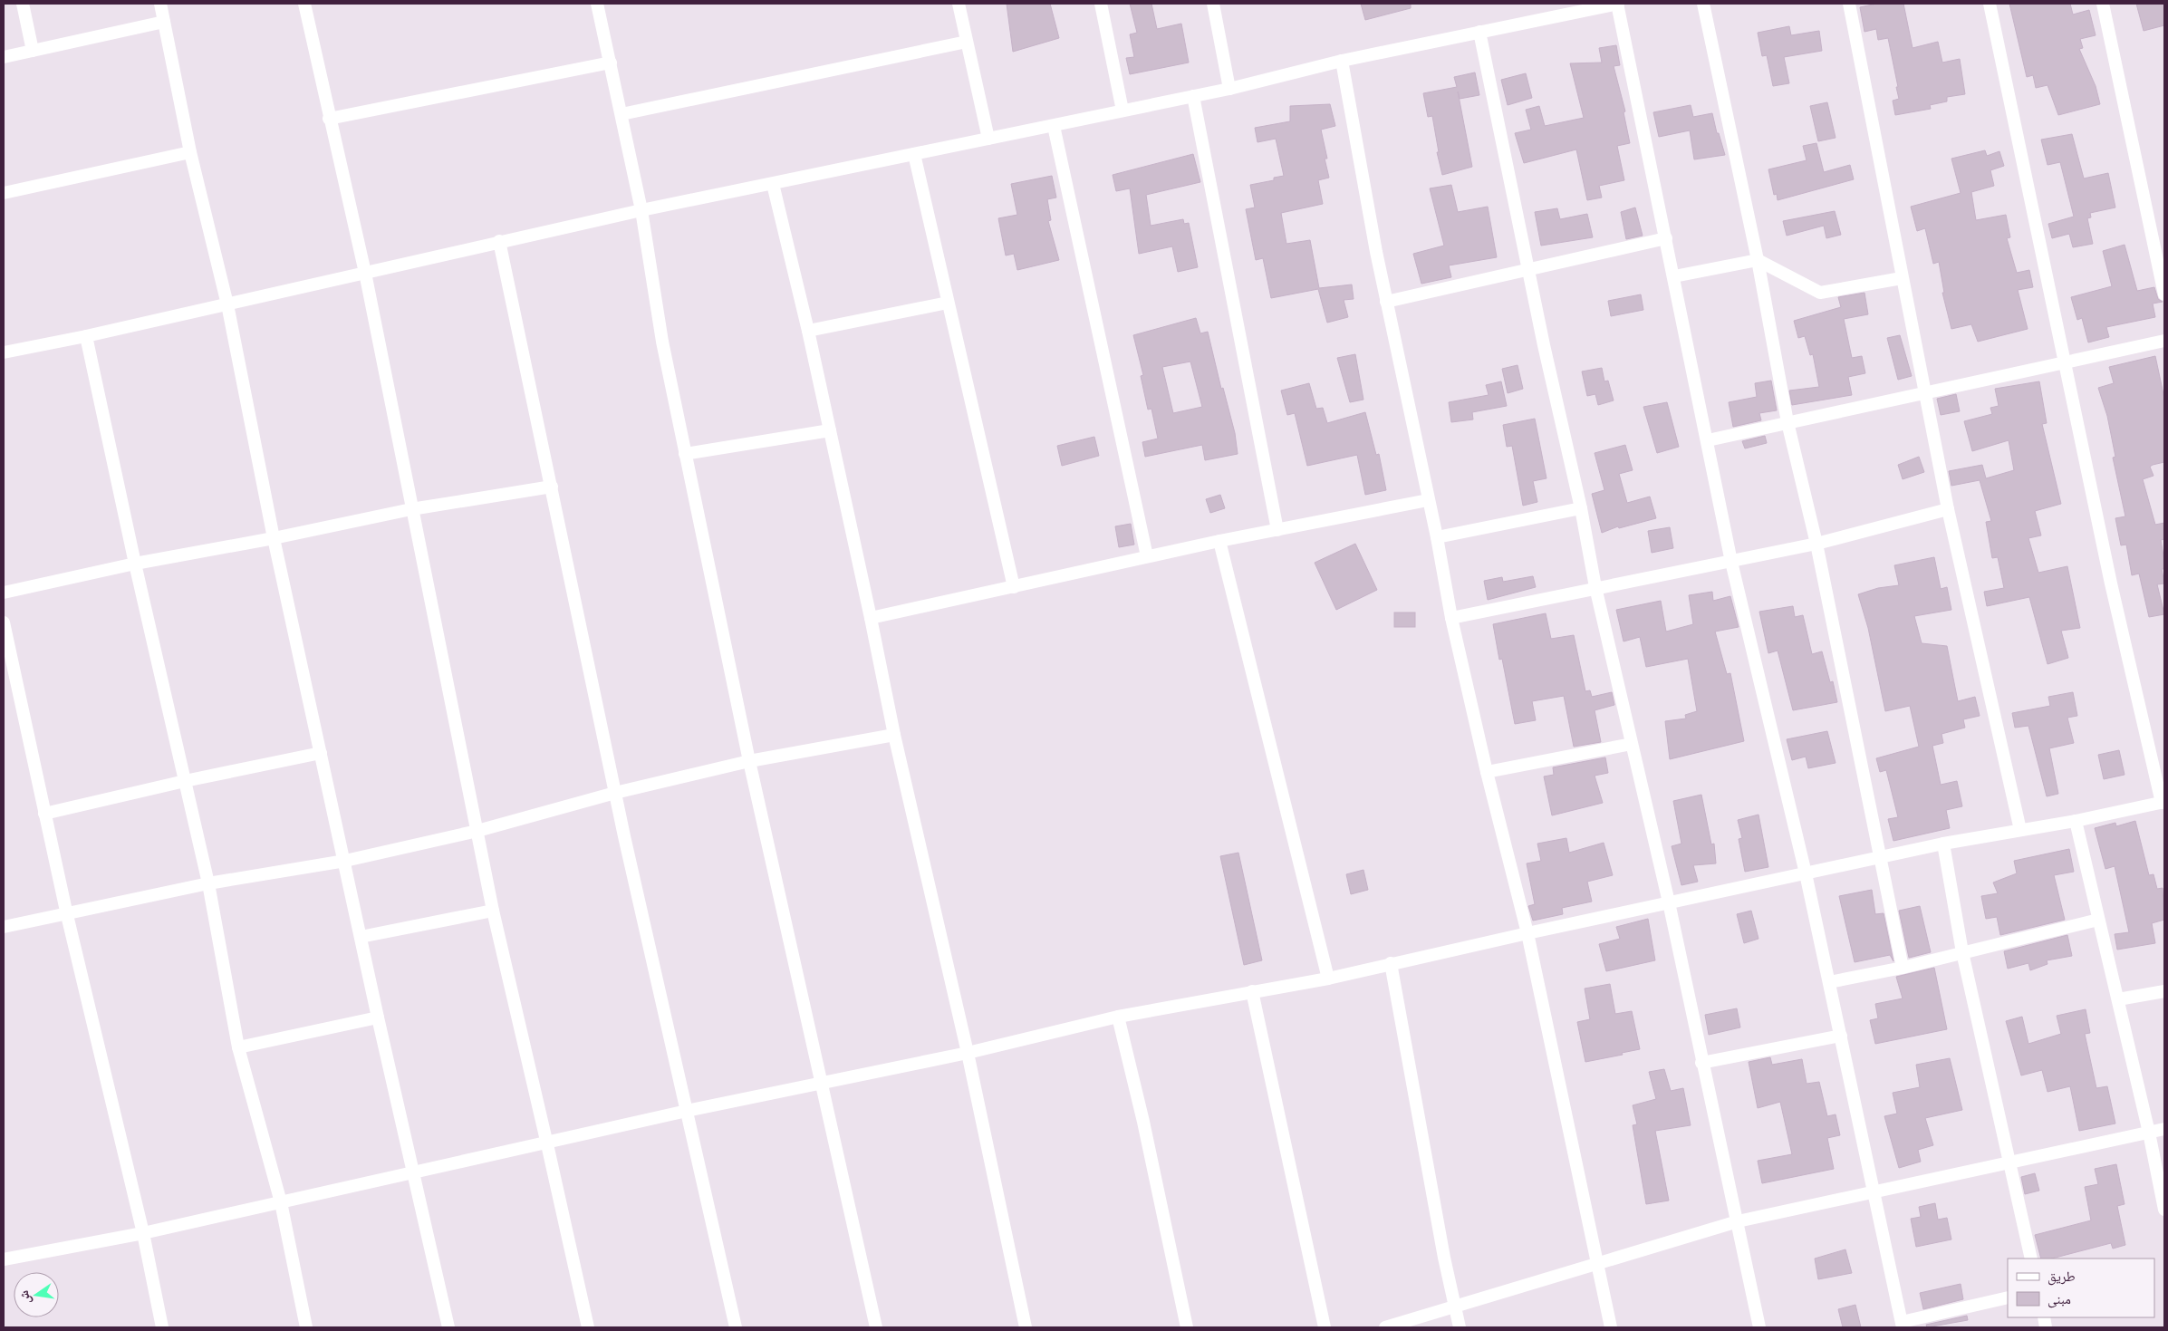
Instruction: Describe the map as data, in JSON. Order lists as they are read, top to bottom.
{
  "legend": ["طريق", "مبنى"],
  "north": "left"
}
